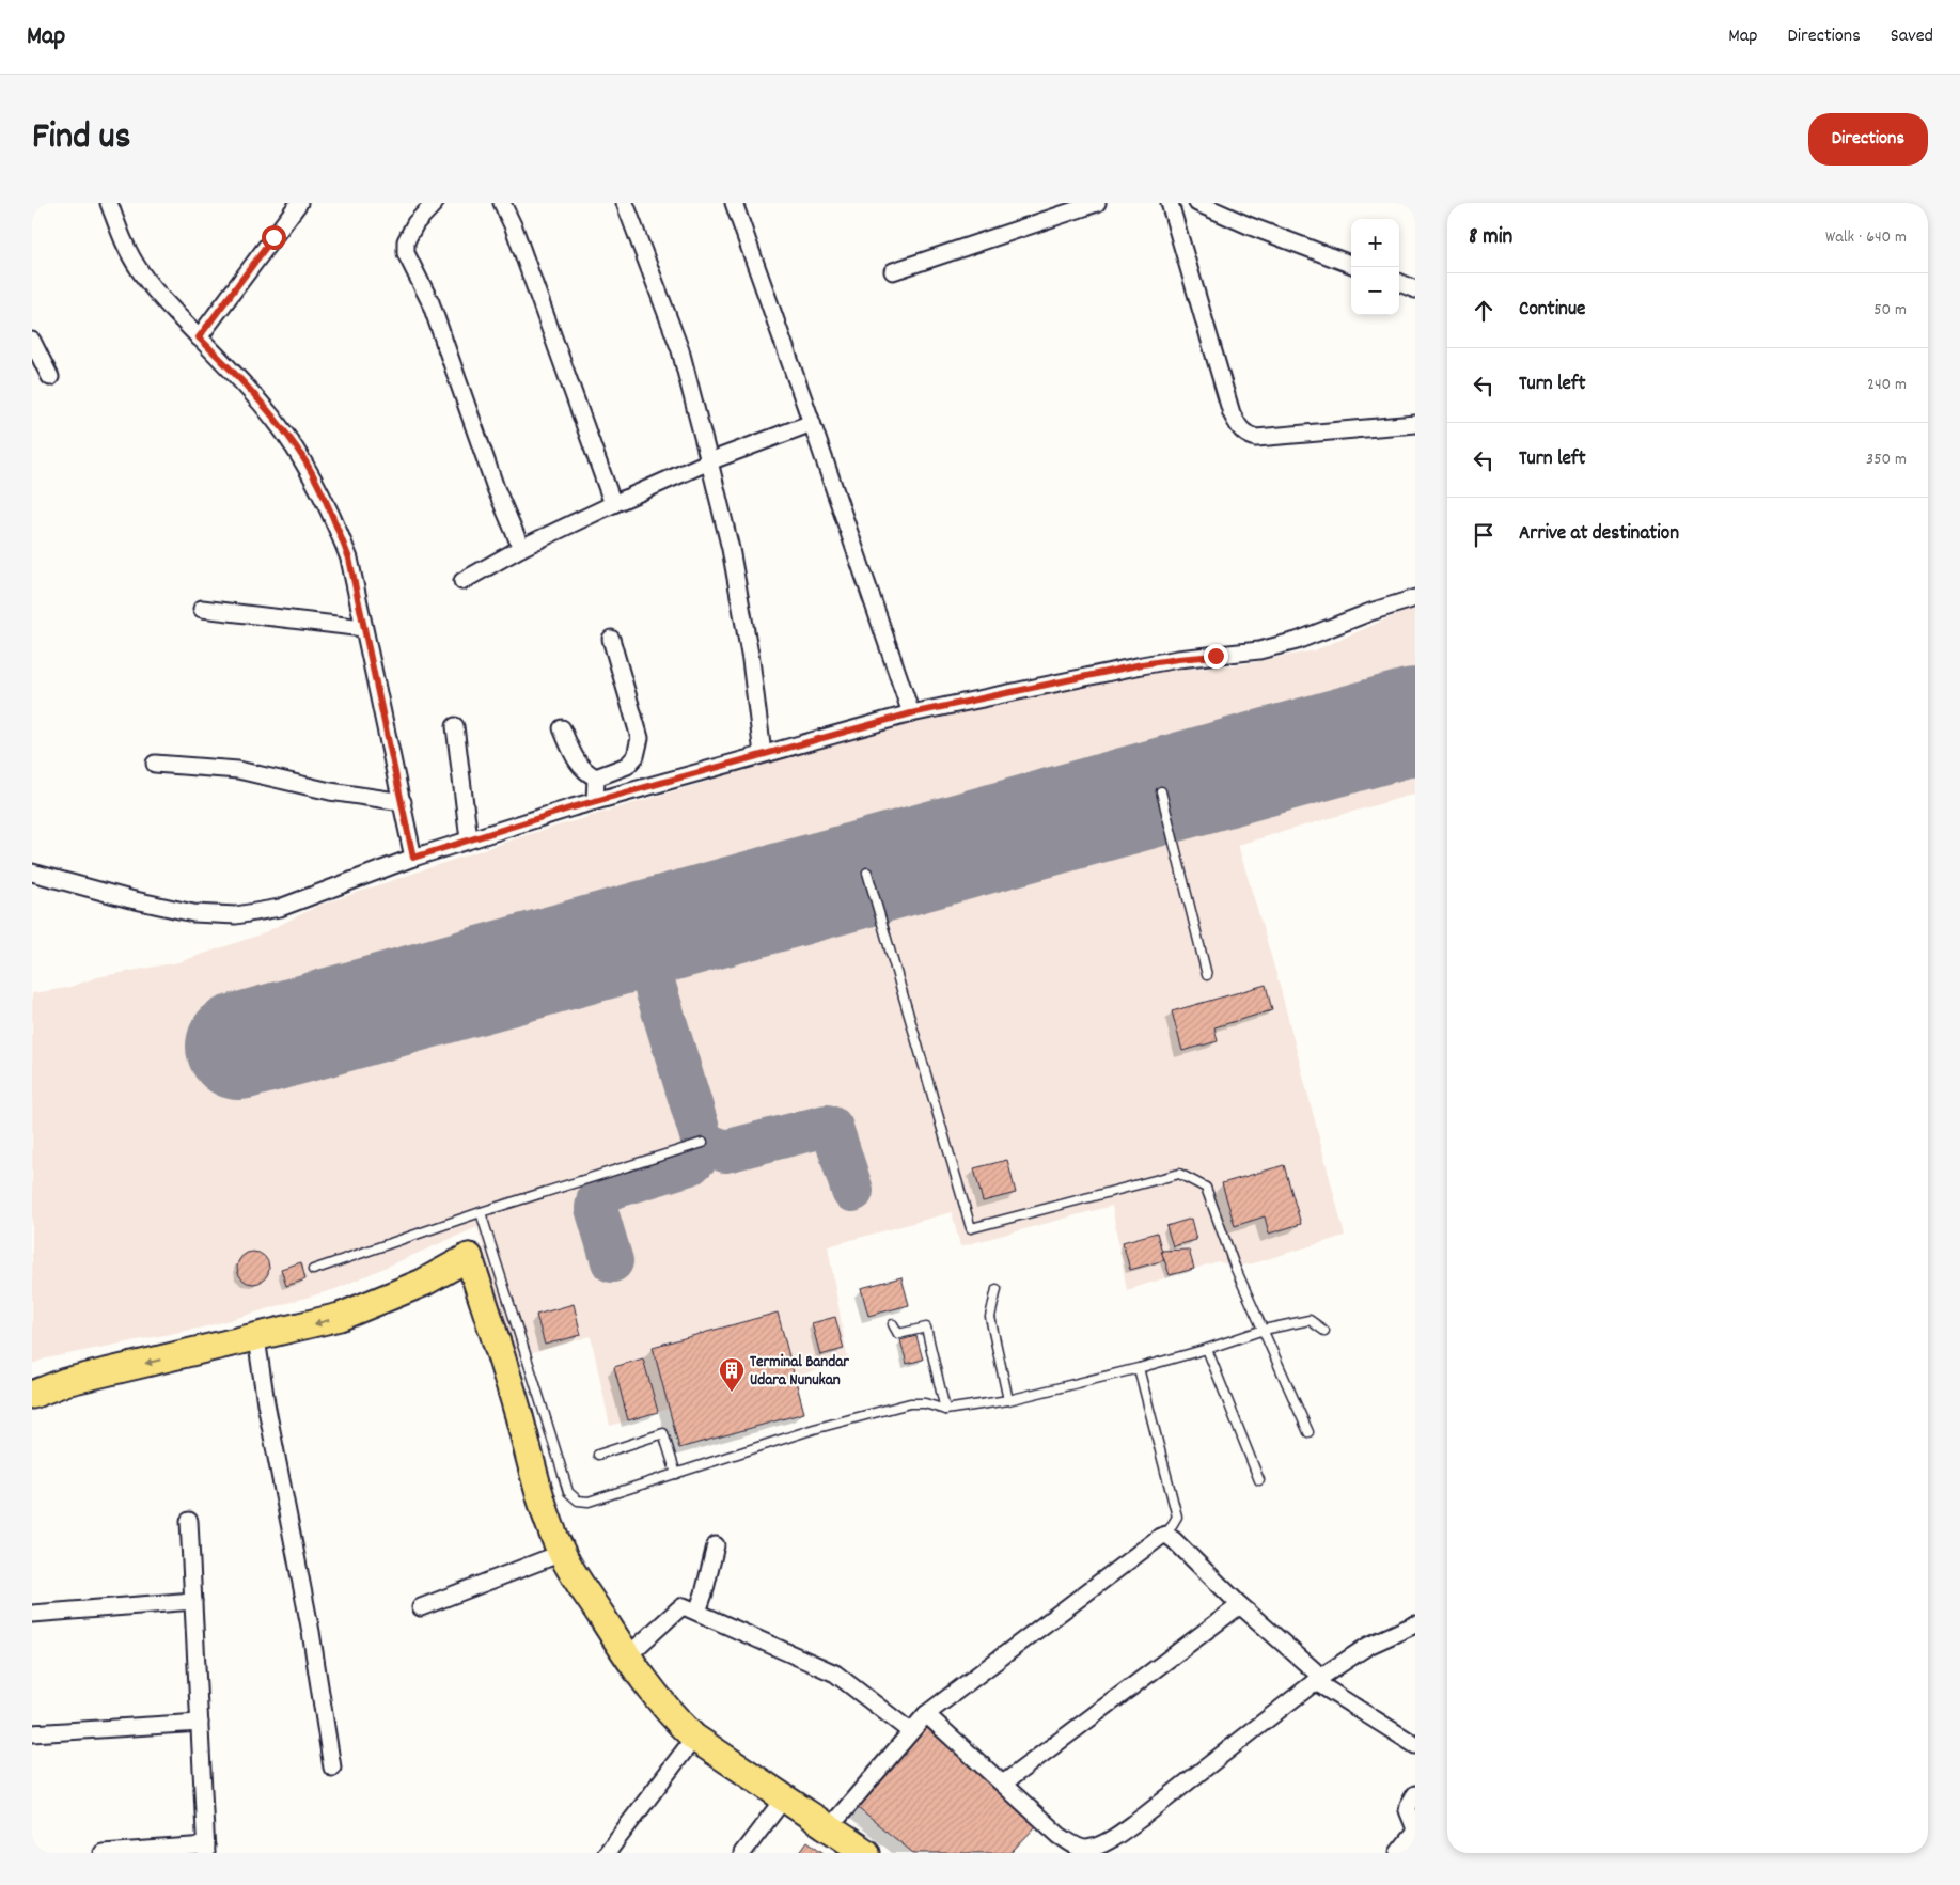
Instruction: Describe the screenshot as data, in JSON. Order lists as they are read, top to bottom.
{
  "places": {
    "building": ["Terminal Bandar Udara Nunukan"]
  },
  "page": {
    "header": "Map",
    "nav": ["Map", "Directions", "Saved"],
    "title": "Find us",
    "buttons": "Directions",
    "heading": ["8 min", "Walk · 640 m"],
    "map_buttons": ["+", "−"],
    "list": [
      ["Continue", "50 m"],
      ["Turn left", "240 m"],
      ["Turn left", "350 m"],
      "Arrive at destination"
    ]
  }
}
